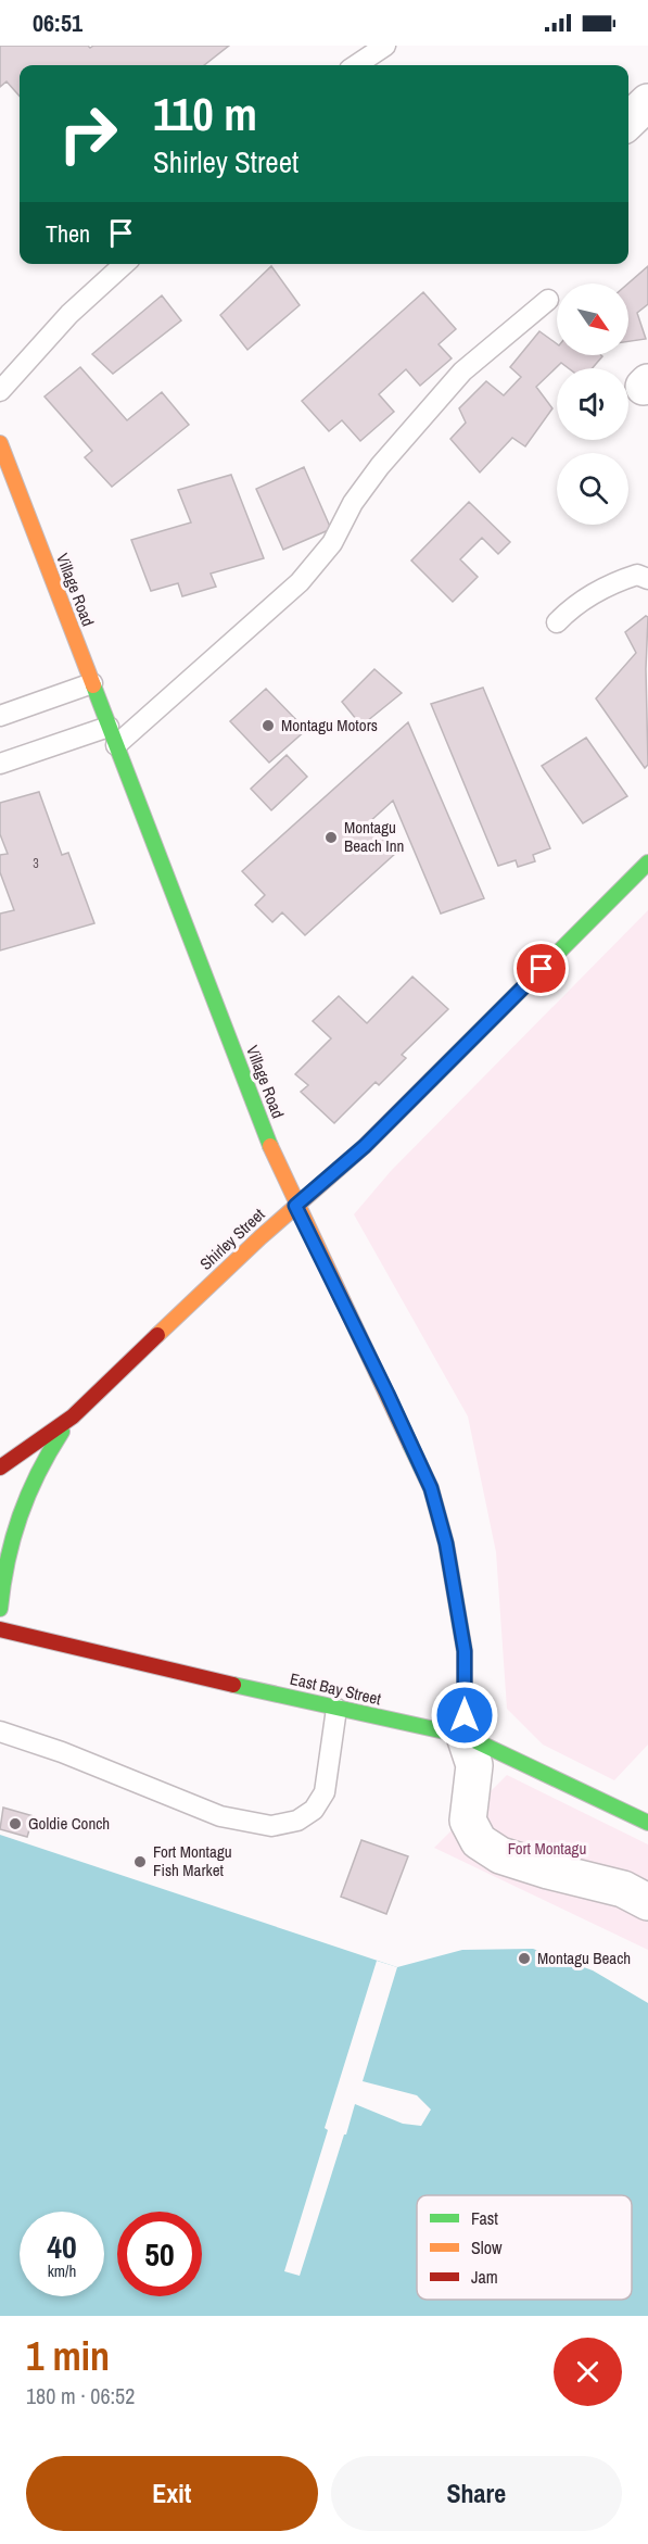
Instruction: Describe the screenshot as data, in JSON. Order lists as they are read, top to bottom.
{
  "streets": {
    "main road": ["Village Road", "Shirley Street", "East Bay Street"]
  },
  "crossings": [
    ["Village Road", "Shirley Street"],
    ["Village Road", "East Bay Street"]
  ],
  "parks": ["Fort Montagu"],
  "places": [
    "Montagu Motors",
    "Montagu Beach Inn",
    "Goldie Conch",
    "Fort Montagu Fish Market",
    "Montagu Beach"
  ],
  "house_numbers": ["3"],
  "legend": ["Fast", "Slow", "Jam"],
  "north": "bottom right",
  "page": {
    "status": "06:51",
    "turn": ["110 m", "Shirley Street"],
    "then": "Then",
    "speed": "40 km/h",
    "limit": "50",
    "heading": ["1 min", "180 m · 06:52"],
    "buttons": ["Exit", "Share"]
  }
}
